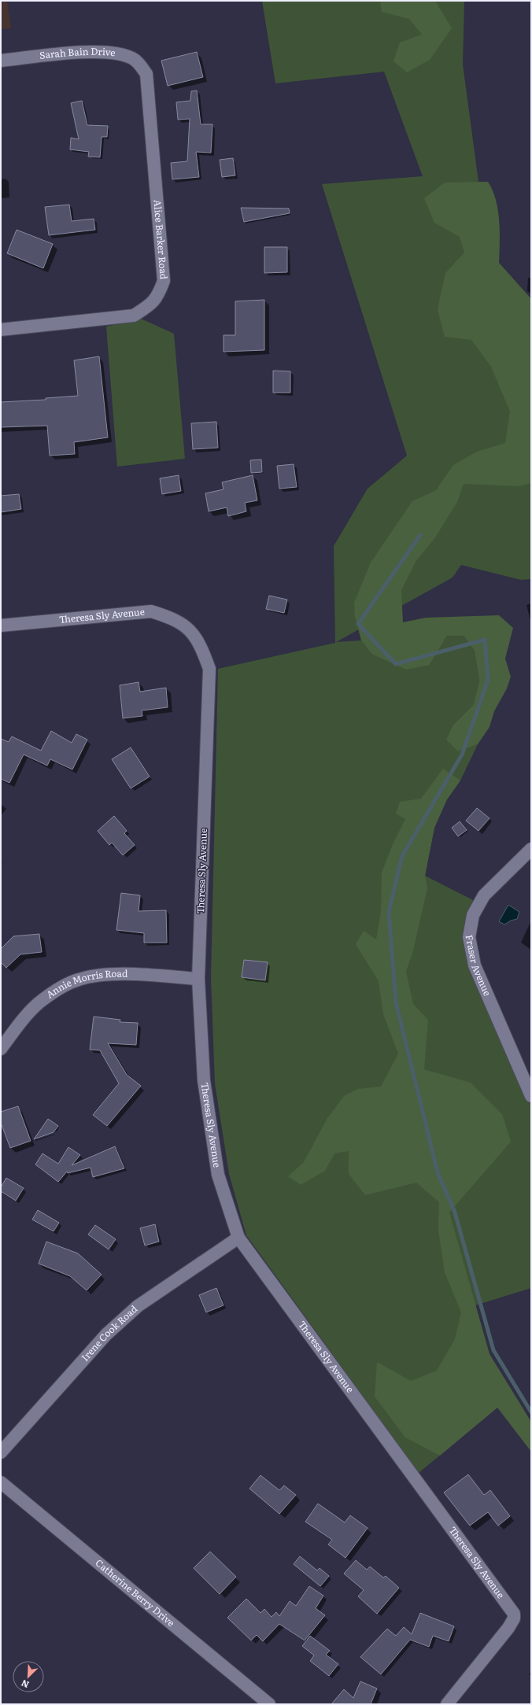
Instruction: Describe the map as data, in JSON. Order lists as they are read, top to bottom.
{
  "streets": {
    "street": [
      "Sarah Bain Drive",
      "Alice Barker Road",
      "Theresa Sly Avenue",
      "Fraser Avenue",
      "Annie Morris Road",
      "Irene Cook Road",
      "Catherine Berry Drive"
    ]
  },
  "crossings": [
    ["Sarah Bain Drive", "Alice Barker Road"],
    ["Theresa Sly Avenue", "Annie Morris Road"],
    ["Theresa Sly Avenue", "Irene Cook Road"]
  ],
  "north": "bottom left"
}
